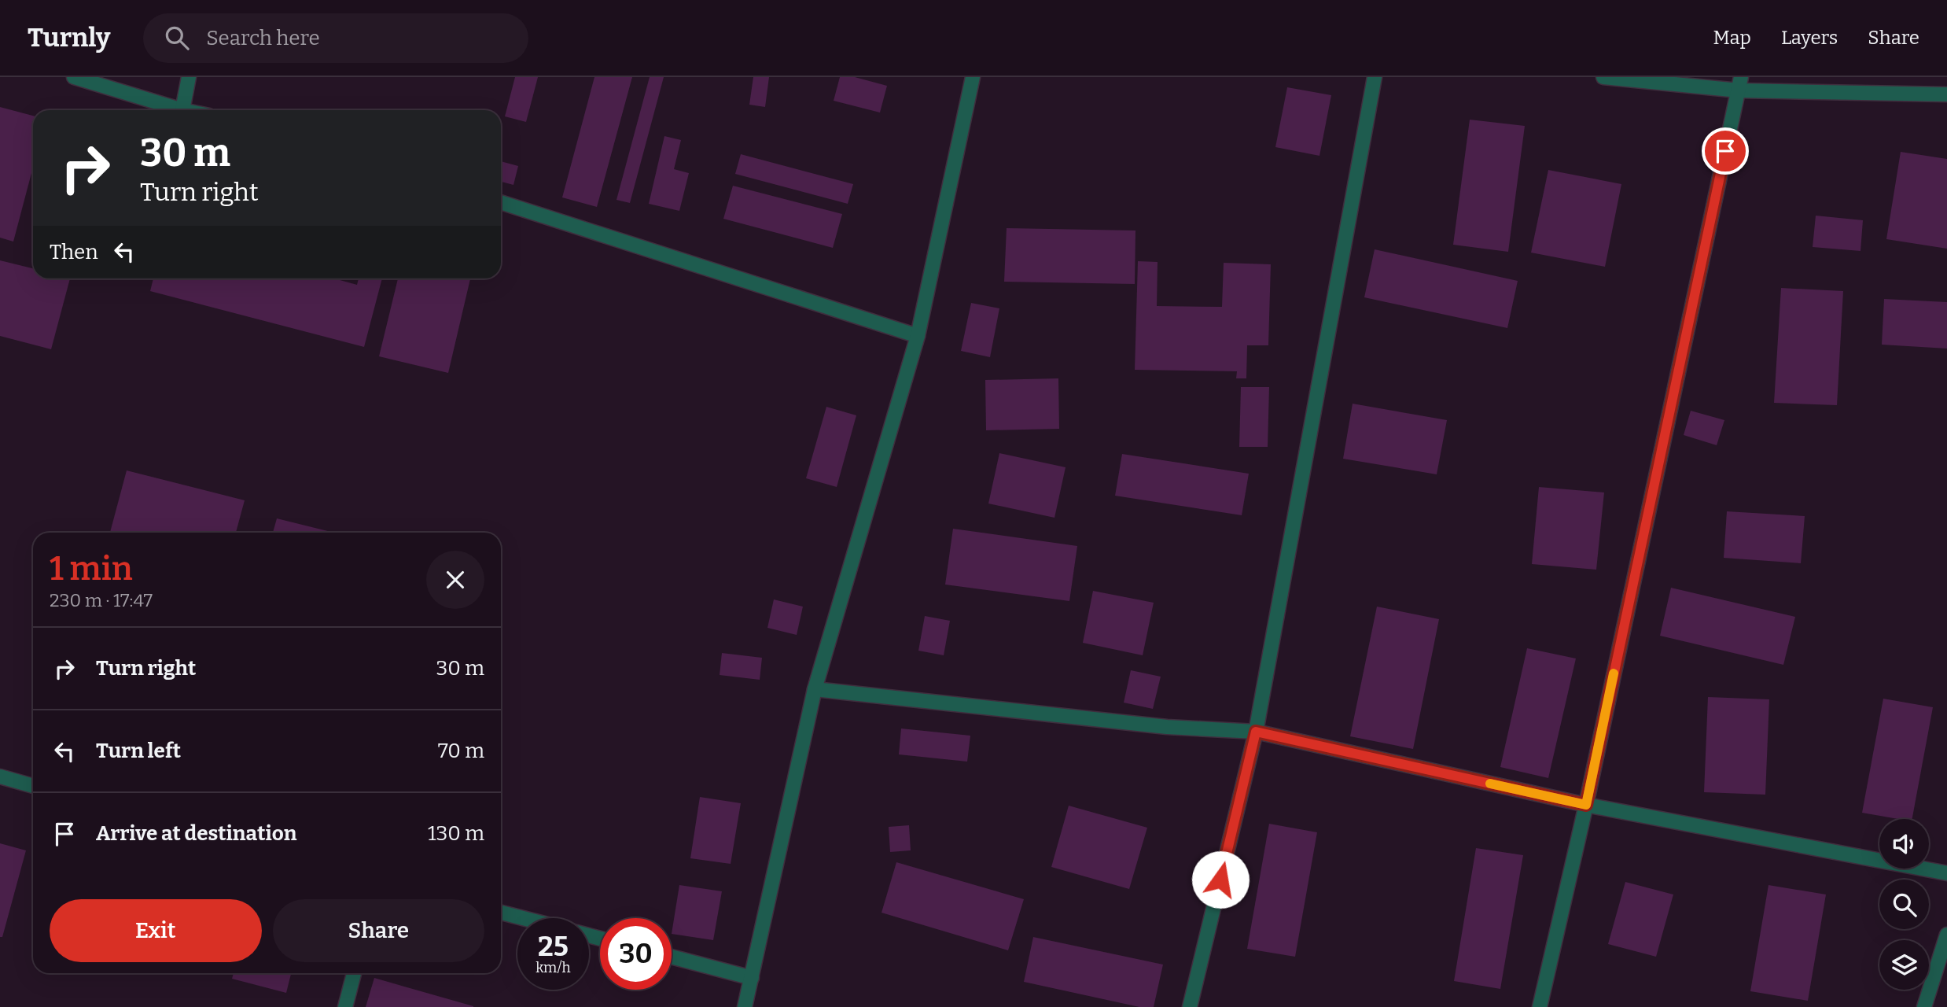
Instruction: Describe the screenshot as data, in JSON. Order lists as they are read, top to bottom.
{
  "page": {
    "header": "Turnly",
    "search": "Search here",
    "nav": ["Map", "Layers", "Share"],
    "turn": ["30 m", "Turn right"],
    "then": "Then",
    "heading": ["1 min", "230 m · 17:47"],
    "list": [
      {
        "name": "Turn right",
        "value": "30 m"
      },
      {
        "name": "Turn left",
        "value": "70 m"
      },
      {
        "name": "Arrive at destination",
        "value": "130 m"
      }
    ],
    "buttons": ["Exit", "Share"],
    "speed": "25 km/h",
    "limit": "30"
  }
}
